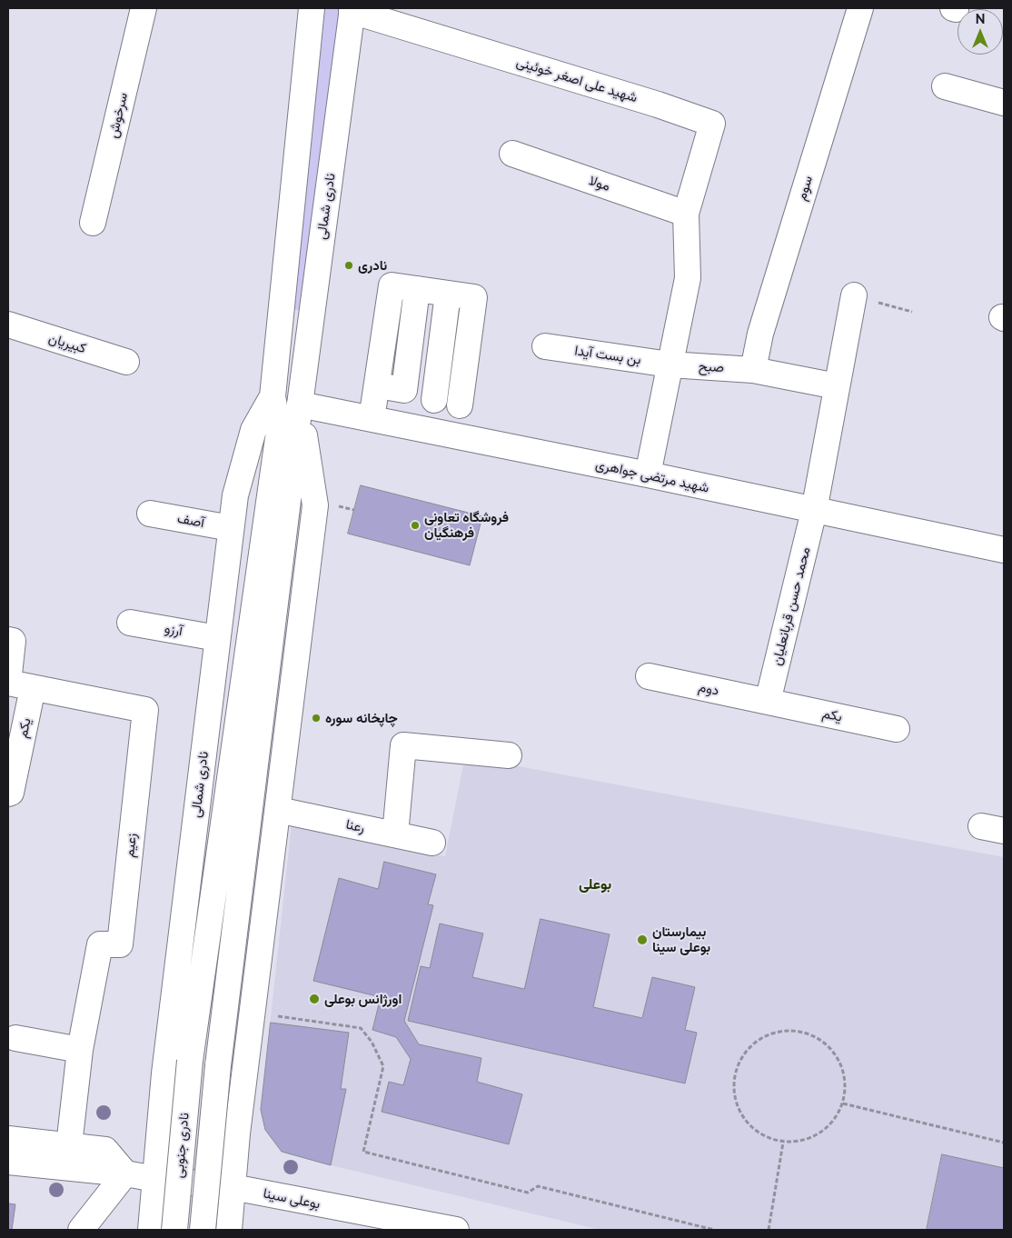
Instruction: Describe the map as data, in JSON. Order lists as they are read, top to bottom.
{
  "streets": {
    "main road": [
      "شهید علی اصغر خوئینی",
      "سرخوش",
      "مولا",
      "سوم",
      "نادری شمالی",
      "کبیریان",
      "بن بست آیدا",
      "صبح",
      "شهید مرتضی جواهری",
      "آصف",
      "محمد حسن قربانعلیان",
      "آرزو",
      "دوم",
      "یکم",
      "رعنا",
      "زعیم",
      "نادری جنوبی",
      "بوعلی سینا"
    ]
  },
  "crossings": [
    ["شهید علی اصغر خوئینی", "مولا"],
    ["شهید علی اصغر خوئینی", "نادری شمالی"],
    ["سوم", "صبح"],
    ["نادری شمالی", "شهید مرتضی جواهری"],
    ["نادری شمالی", "آصف"],
    ["نادری شمالی", "آرزو"],
    ["نادری شمالی", "رعنا"],
    ["نادری شمالی", "نادری جنوبی"],
    ["نادری شمالی", "بوعلی سینا"],
    ["بن بست آیدا", "صبح"],
    ["صبح", "محمد حسن قربانعلیان"],
    ["شهید مرتضی جواهری", "محمد حسن قربانعلیان"],
    ["محمد حسن قربانعلیان", "دوم"],
    ["محمد حسن قربانعلیان", "یکم"],
    ["دوم", "یکم"],
    ["یکم", "زعیم"],
    ["نادری جنوبی", "بوعلی سینا"]
  ],
  "districts": ["بوعلی"],
  "places": [
    "نادری",
    "فروشگاه تعاونی فرهنگیان",
    "چاپخانه سوره",
    "بیمارستان بوعلی سینا",
    "اورژانس بوعلی"
  ],
  "north": "top"
}
